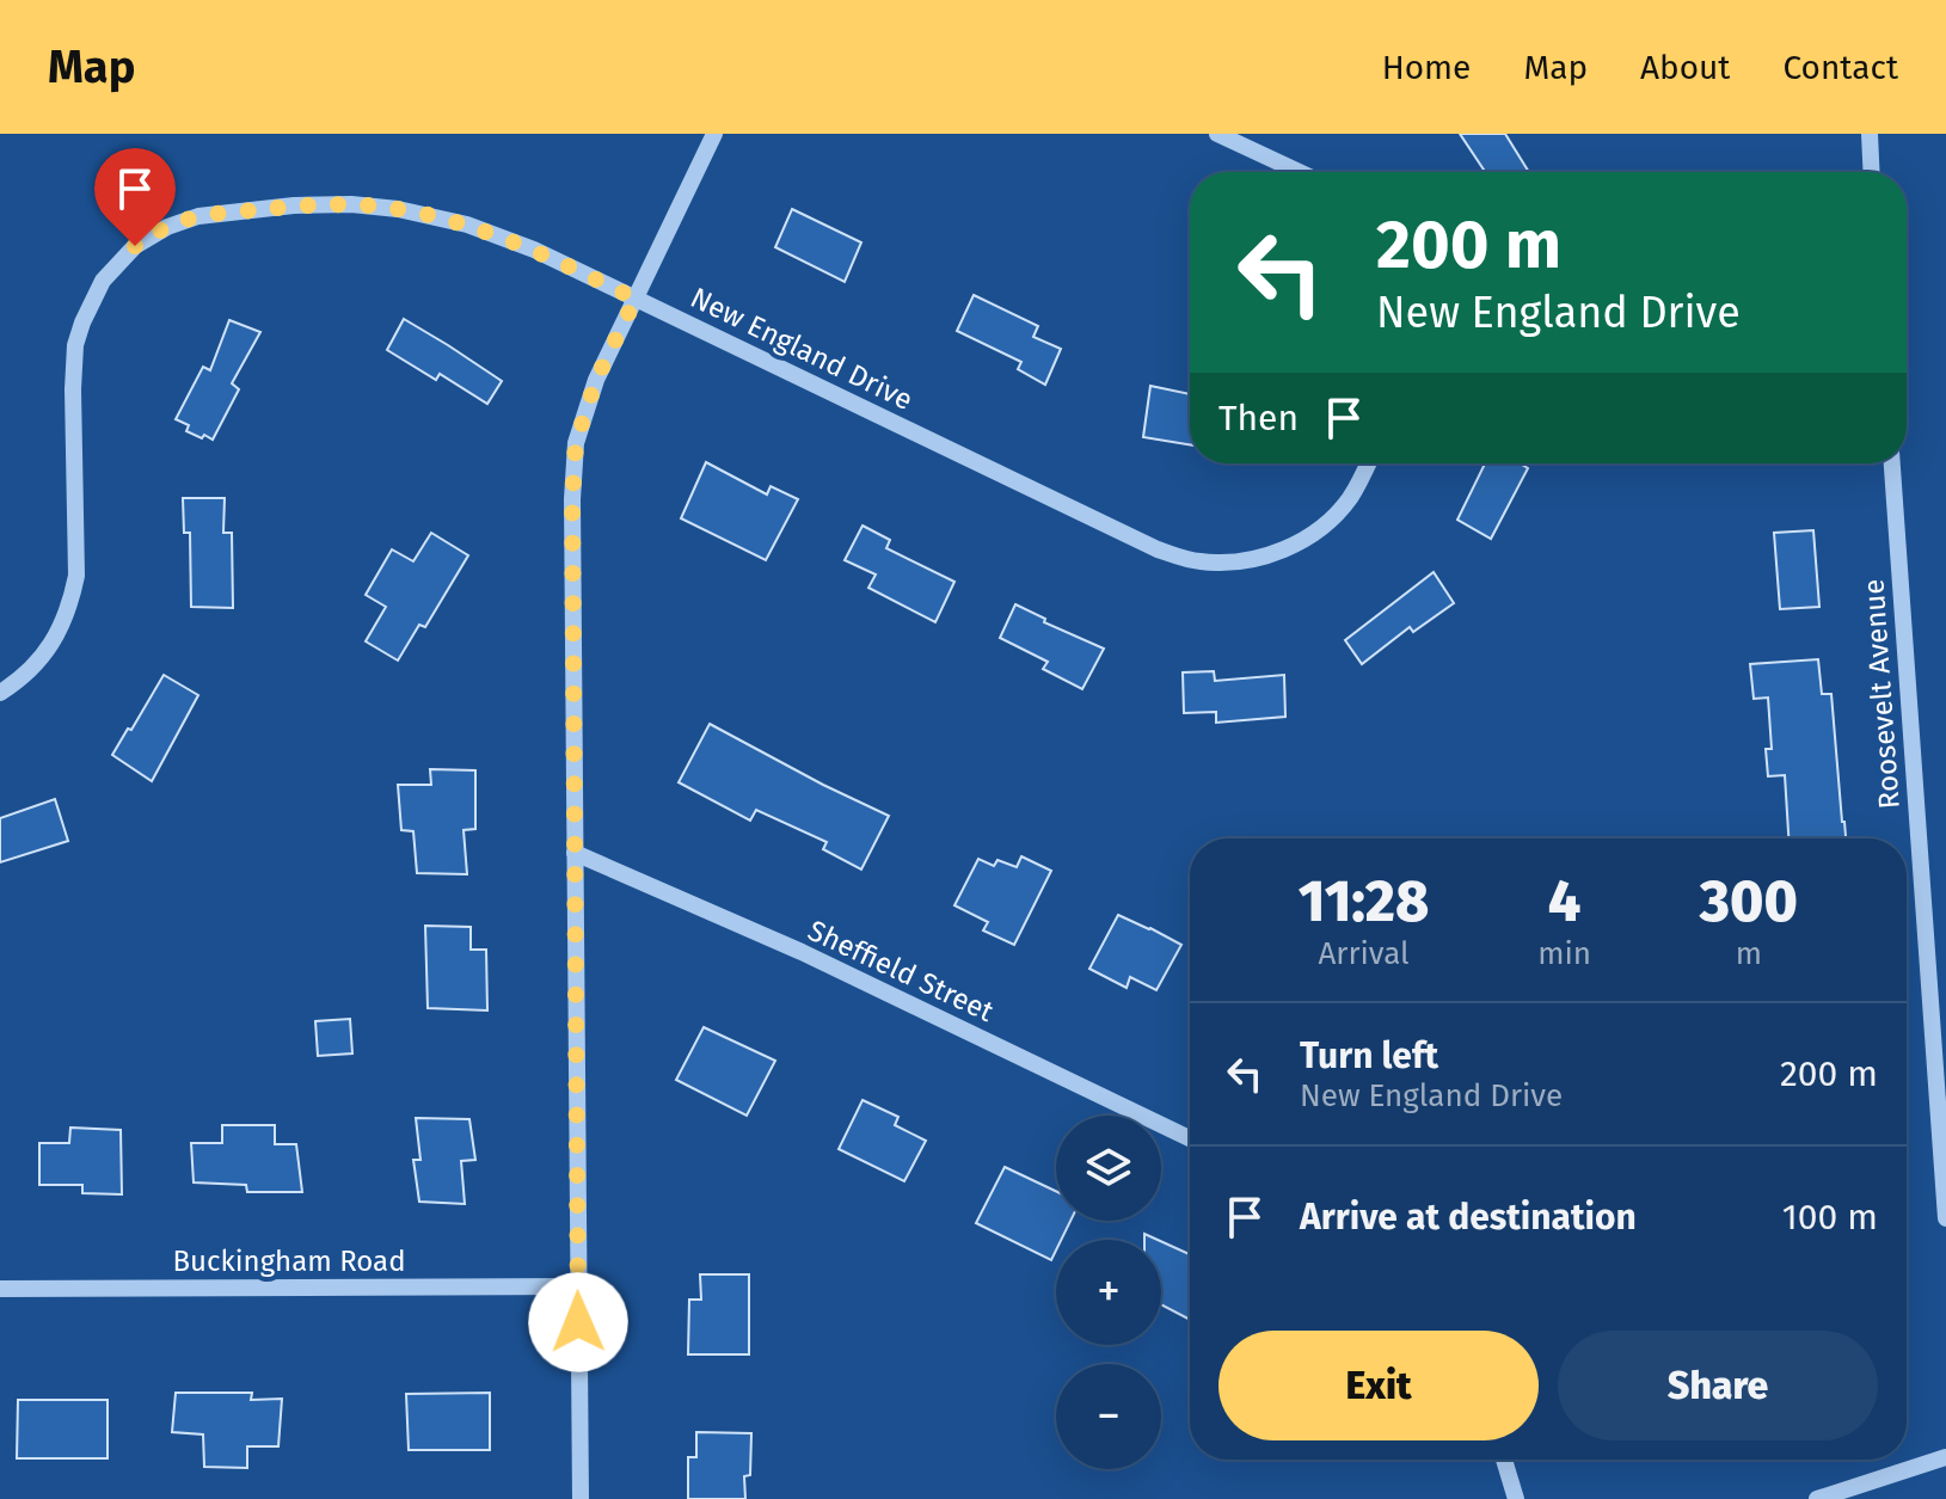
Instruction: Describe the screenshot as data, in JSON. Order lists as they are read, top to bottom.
{
  "streets": {
    "street": [
      "New England Drive",
      "Roosevelt Avenue",
      "Sheffield Street",
      "Buckingham Road"
    ]
  },
  "page": {
    "header": "Map",
    "nav": [
      "Home",
      "Map",
      "About",
      "Contact"
    ],
    "turn": ["200 m", "New England Drive"],
    "then": "Then",
    "eta": [
      "11:28",
      "Arrival",
      "4",
      "min",
      "300",
      "m"
    ],
    "list": [
      {
        "name": "Turn left",
        "note": "New England Drive",
        "value": "200 m"
      },
      {
        "name": "Arrive at destination",
        "value": "100 m"
      }
    ],
    "map_buttons": ["+", "−"],
    "buttons": ["Exit", "Share"]
  }
}
